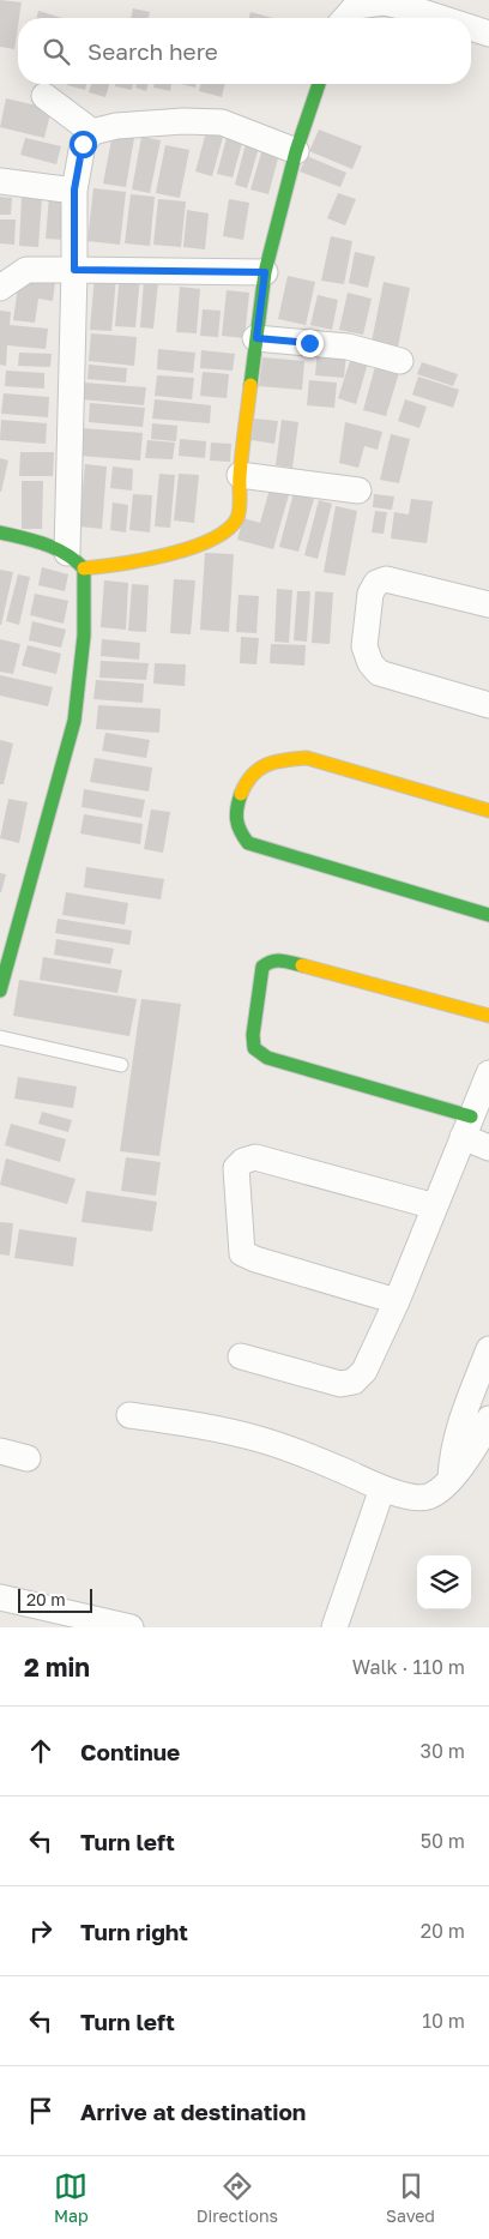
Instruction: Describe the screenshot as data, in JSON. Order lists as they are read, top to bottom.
{
  "scale_bar": "20 m",
  "page": {
    "search": "Search here",
    "scale": "20 m",
    "heading": ["2 min", "Walk · 110 m"],
    "list": [
      ["Continue", "30 m"],
      ["Turn left", "50 m"],
      ["Turn right", "20 m"],
      ["Turn left", "10 m"],
      "Arrive at destination"
    ],
    "nav": ["Map", "Directions", "Saved"]
  }
}
